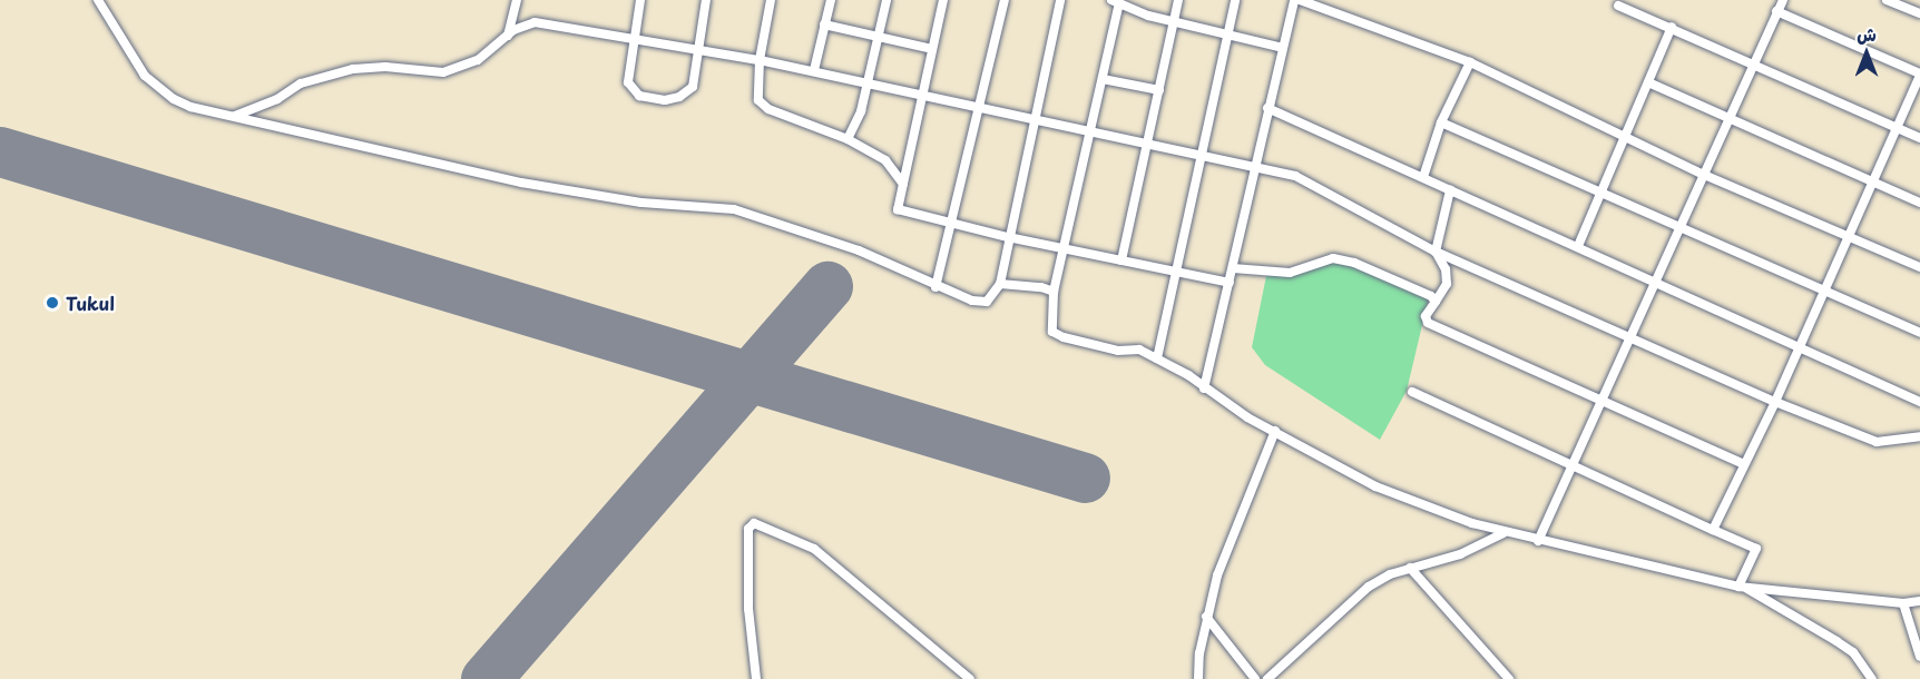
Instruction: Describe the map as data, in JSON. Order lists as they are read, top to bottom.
{
  "places": ["Tukul"],
  "north": "top"
}
